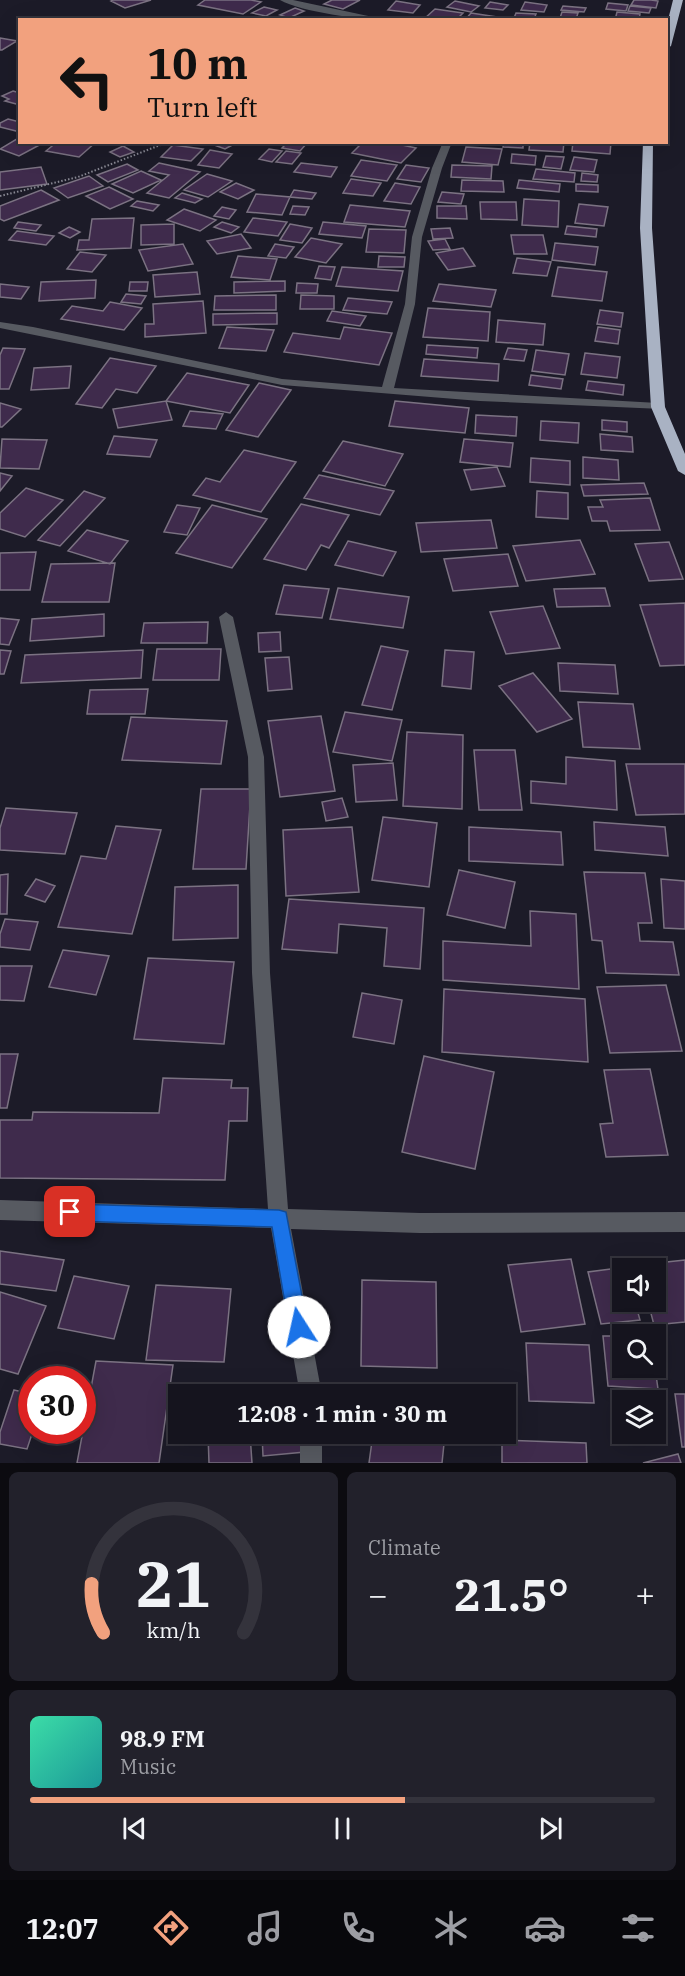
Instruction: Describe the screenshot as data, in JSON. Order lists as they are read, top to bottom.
{
  "page": {
    "turn": ["10 m", "Turn left"],
    "limit": "30",
    "trip": "12:08 · 1 min · 30 m",
    "tile": "Climate",
    "heat": ["−", "21.5°", "+"],
    "song": ["98.9 FM", "Music"],
    "tabs": "12:07",
    "gauge": ["21", "km/h"]
  }
}
